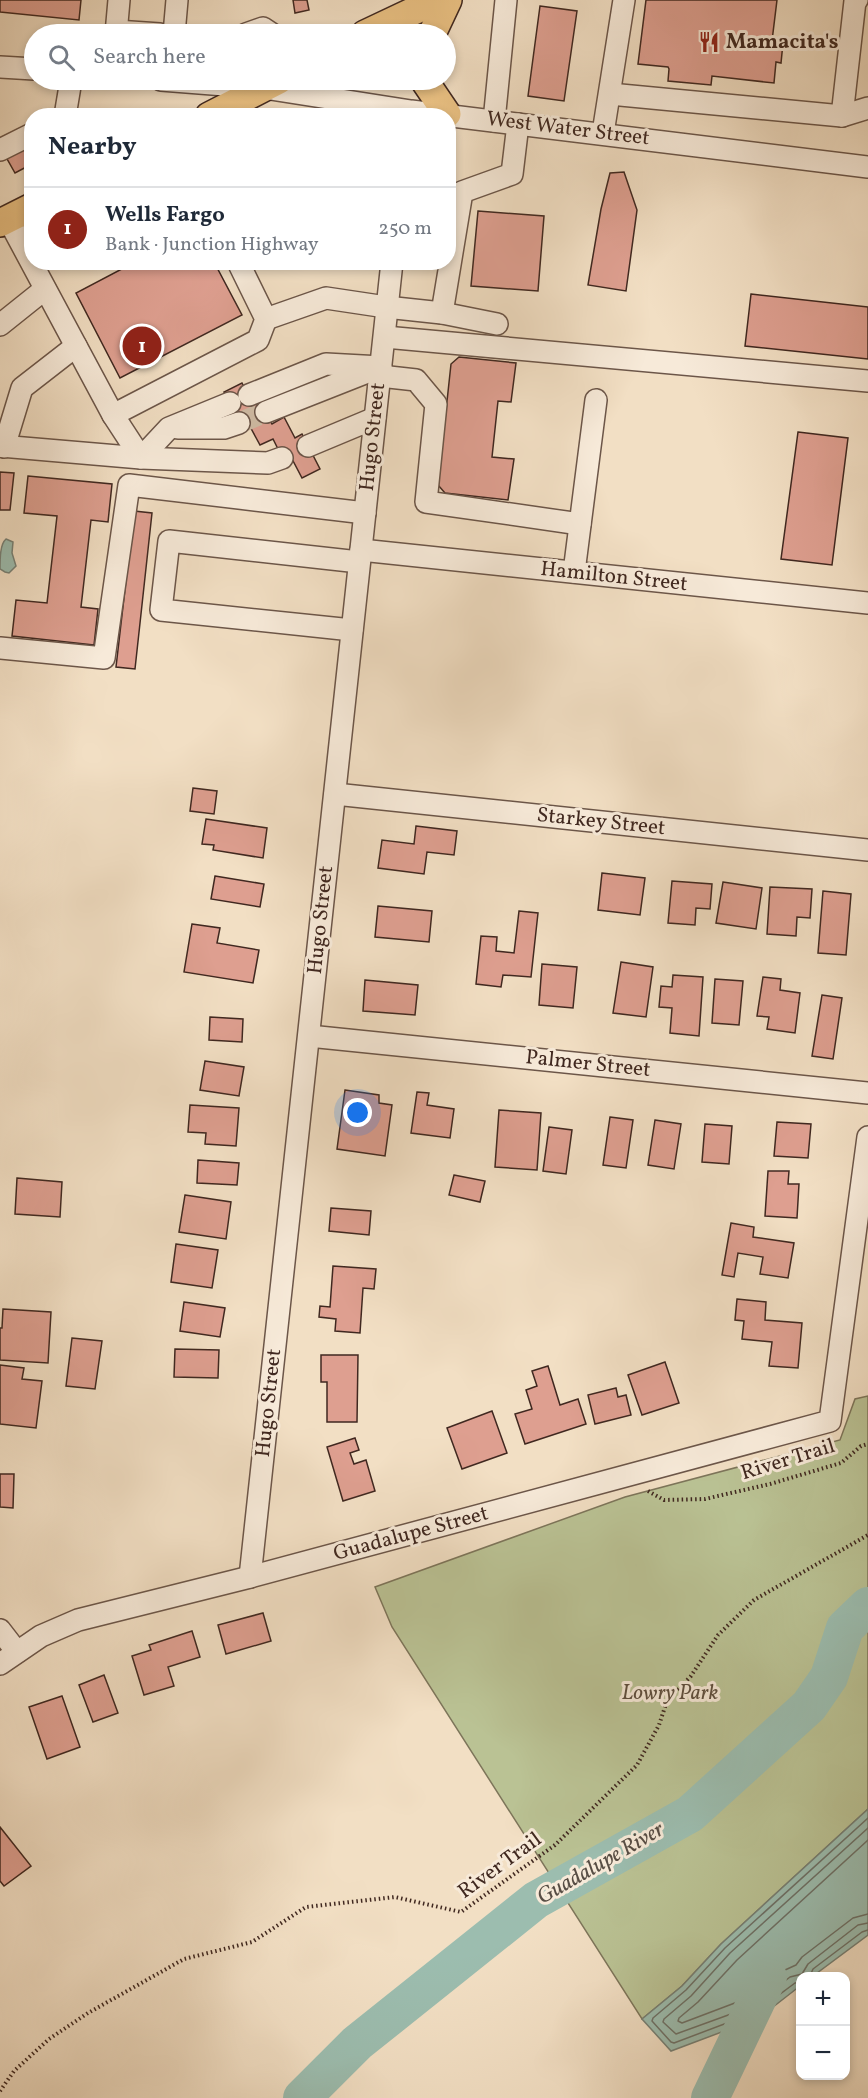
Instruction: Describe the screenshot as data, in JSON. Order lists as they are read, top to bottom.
{
  "streets": {
    "street": [
      "West Water Street",
      "Hugo Street",
      "Hamilton Street",
      "Starkey Street",
      "Palmer Street",
      "Guadalupe Street"
    ],
    "path": ["River Trail"]
  },
  "crossings": [
    ["Hugo Street", "Hamilton Street"],
    ["Hugo Street", "Starkey Street"],
    ["Hugo Street", "Palmer Street"],
    ["Hugo Street", "Guadalupe Street"]
  ],
  "water": ["Guadalupe River"],
  "parks": ["Lowry Park"],
  "places": {
    "restaurant": ["Mamacita's"]
  },
  "page": {
    "search": "Search here",
    "heading": "Nearby",
    "list": [
      {
        "mark": "1",
        "name": "Wells Fargo",
        "note": "Bank · Junction Highway",
        "value": "250 m"
      }
    ],
    "pins": "1",
    "map_buttons": ["+", "−"]
  }
}
